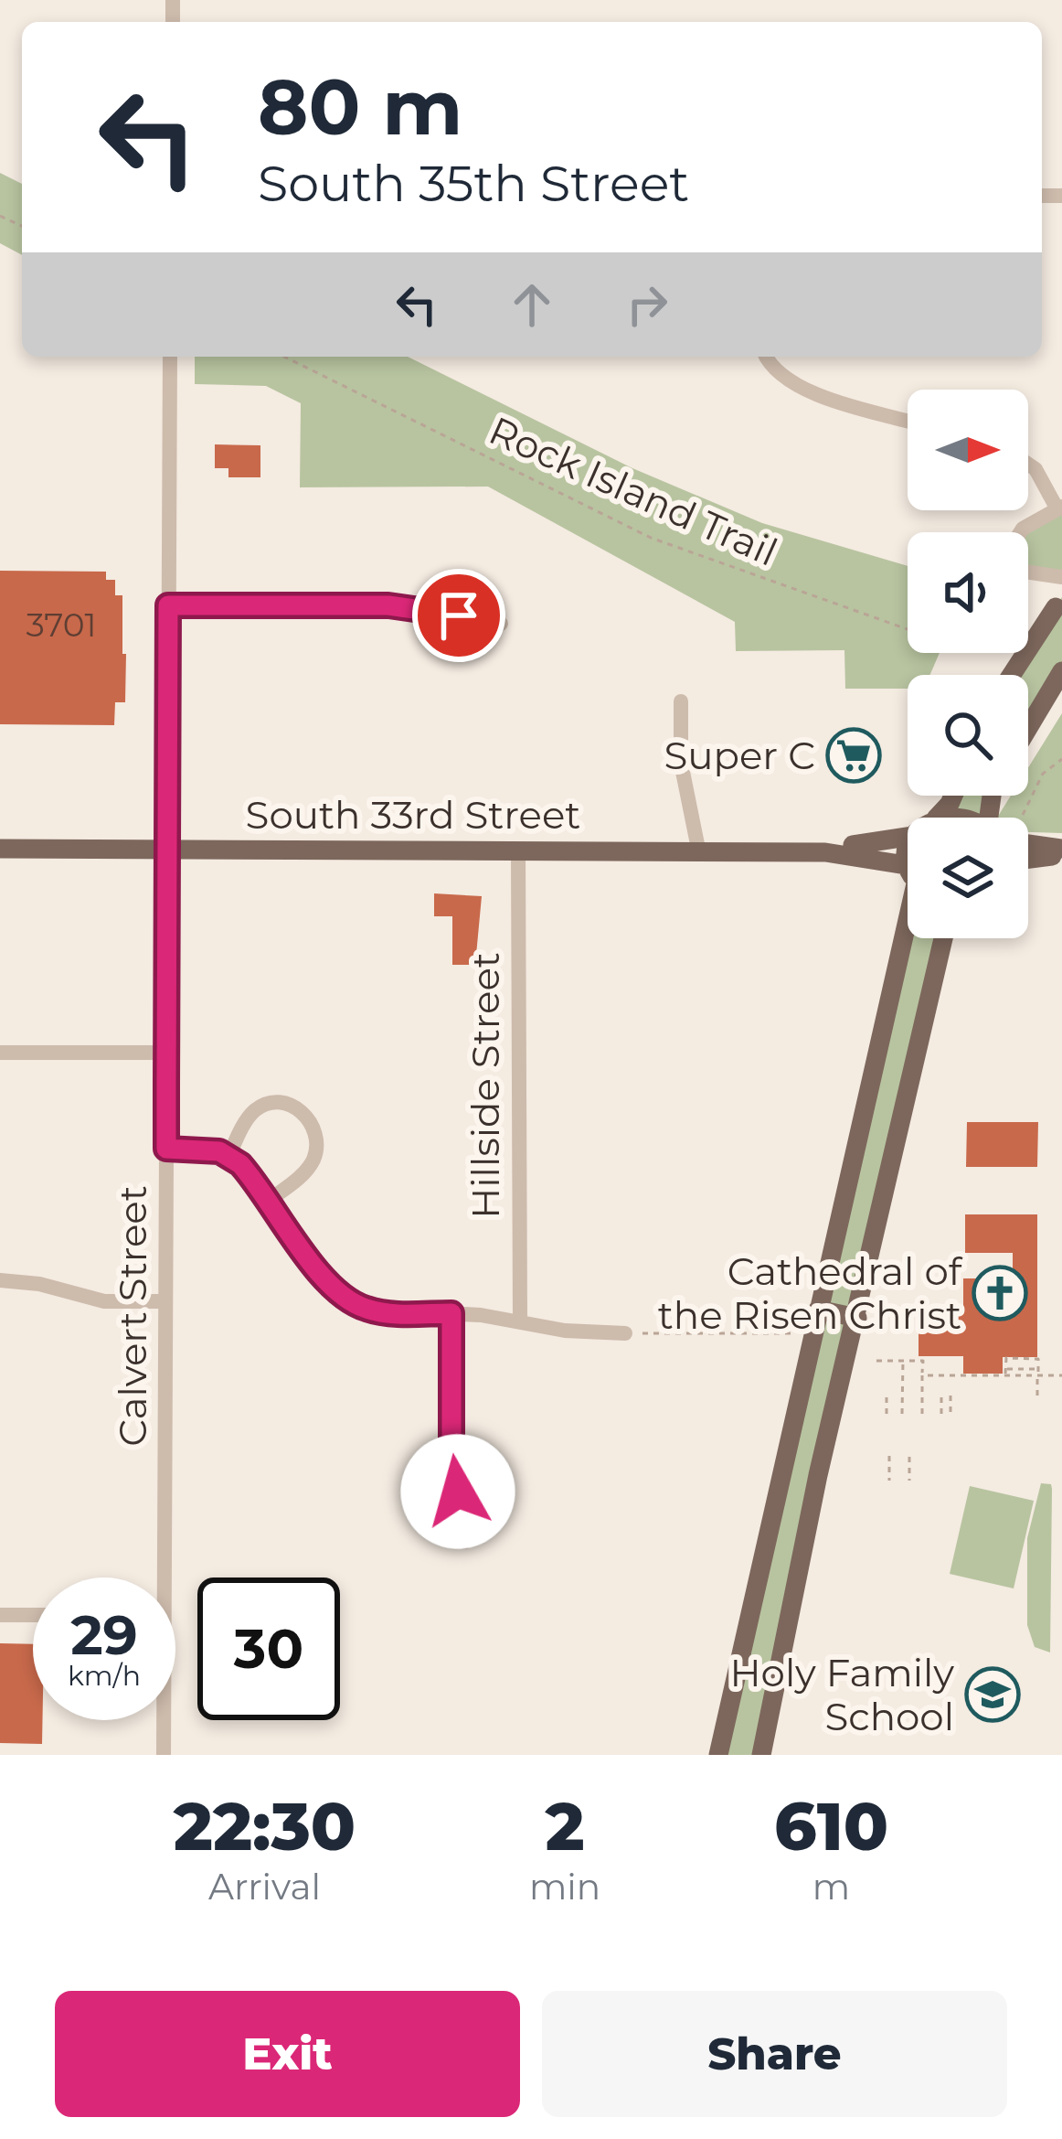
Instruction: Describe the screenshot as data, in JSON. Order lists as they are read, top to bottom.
{
  "streets": {
    "main road": ["South 33rd Street"],
    "street": ["Hillside Street", "Calvert Street"],
    "path": ["Rock Island Trail"]
  },
  "crossings": [
    ["South 33rd Street", "Hillside Street"],
    ["South 33rd Street", "Calvert Street"]
  ],
  "places": {
    "supermarket": ["Super C"],
    "church": ["Cathedral of the Risen Christ"],
    "school or university": ["Holy Family School"]
  },
  "house_numbers": ["3701"],
  "north": "right",
  "page": {
    "turn": ["80 m", "South 35th Street"],
    "speed": "29 km/h",
    "limit": "30",
    "eta": [
      "22:30",
      "Arrival",
      "2",
      "min",
      "610",
      "m"
    ],
    "buttons": ["Exit", "Share"]
  }
}
